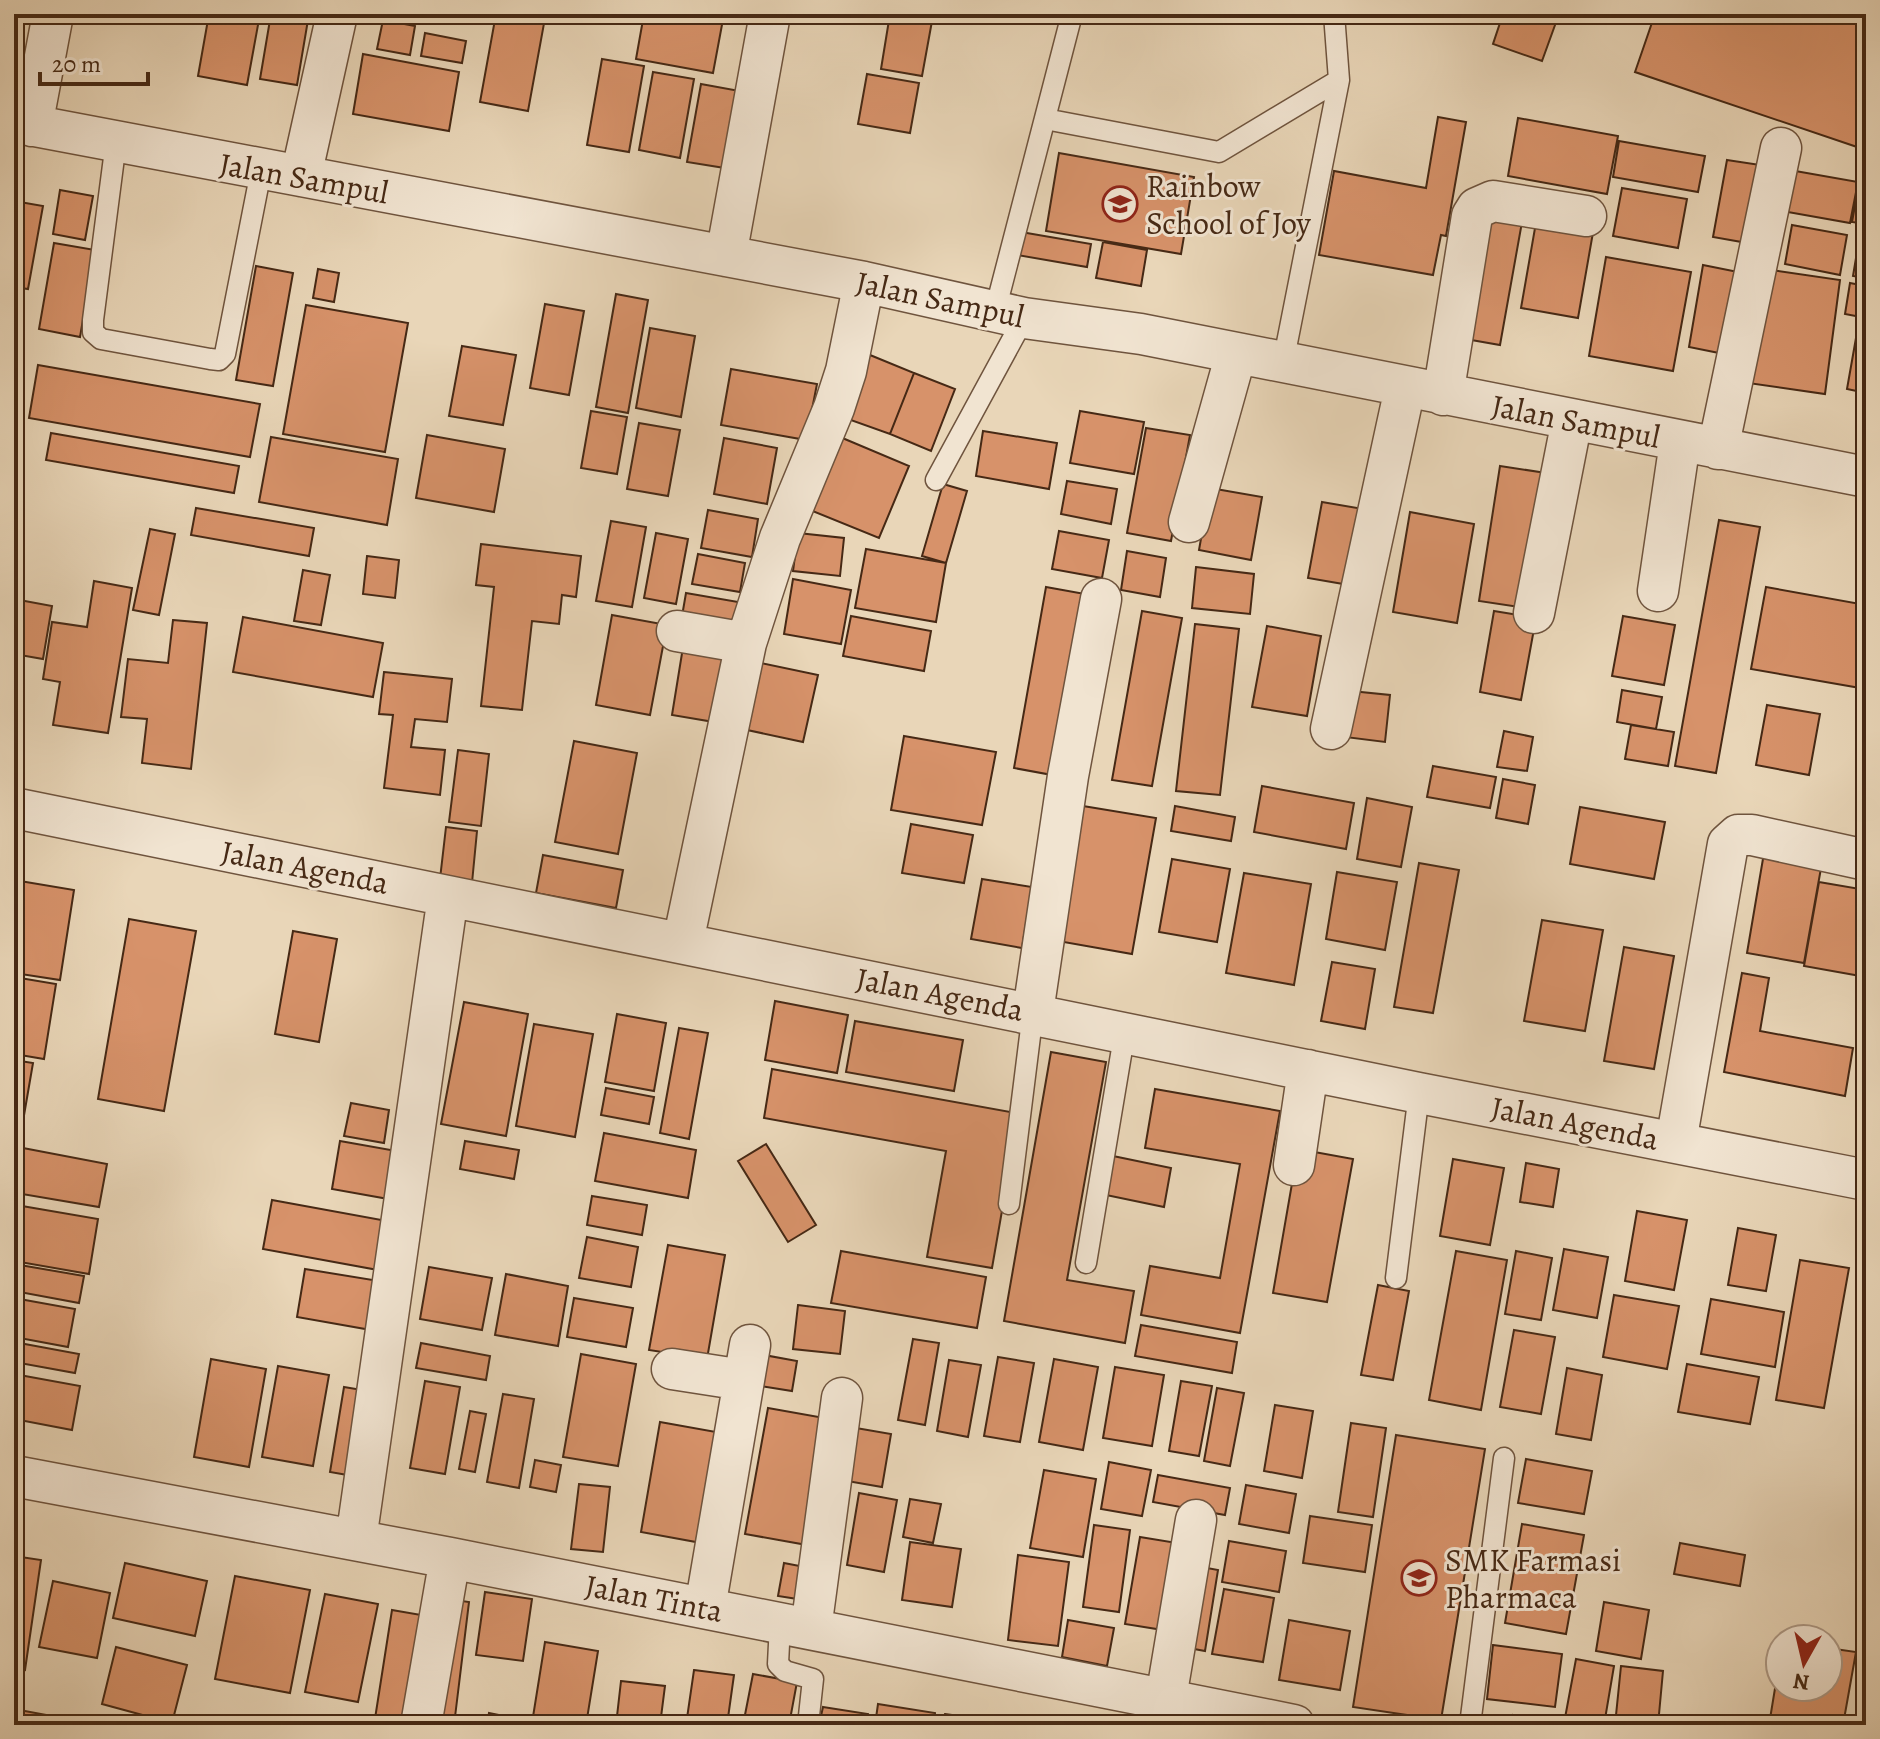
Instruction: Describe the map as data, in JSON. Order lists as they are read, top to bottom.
{
  "streets": {
    "street": ["Jalan Sampul", "Jalan Agenda", "Jalan Tinta"]
  },
  "places": {
    "school or university": ["Rainbow School of Joy", "SMK Farmasi Pharmaca"]
  },
  "scale_bar": "20 m",
  "north": "bottom"
}
